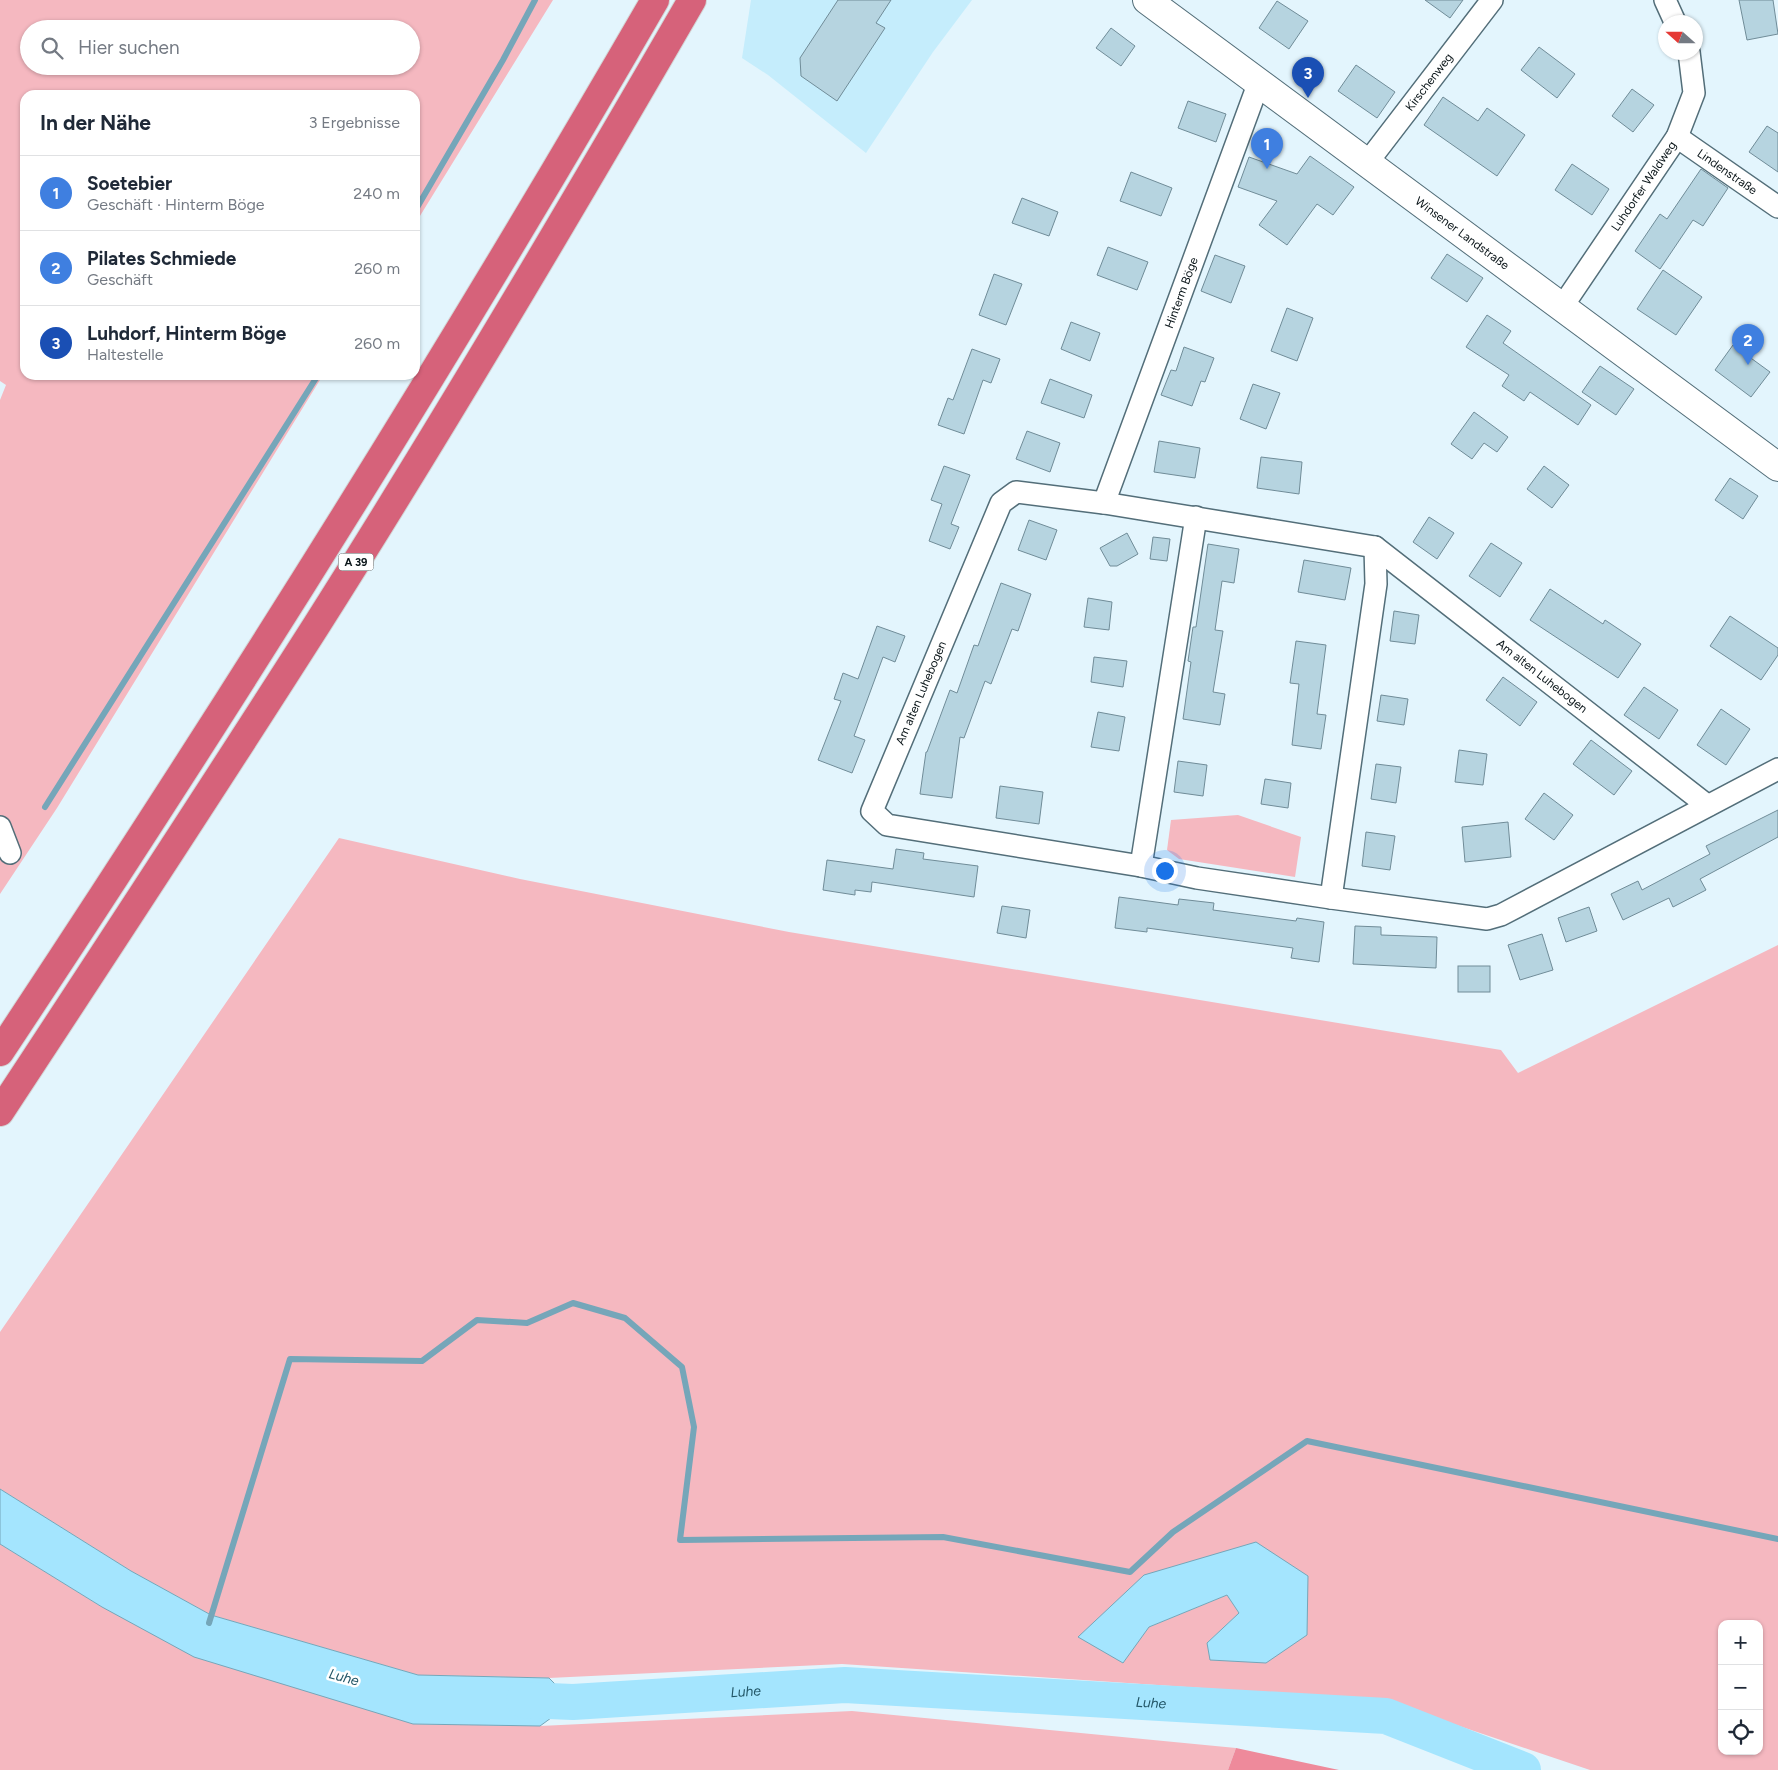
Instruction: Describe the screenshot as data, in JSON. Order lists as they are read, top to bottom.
{
  "streets": {
    "highway": ["A 39"],
    "main road": ["Winsener Landstraße"],
    "street": [
      "Kirschenweg",
      "Lindenstraße",
      "Luhdorfer Waldweg",
      "Hinterm Böge",
      "Am alten Luhebogen"
    ]
  },
  "crossings": [
    ["Kirschenweg", "Winsener Landstraße"],
    ["Lindenstraße", "Luhdorfer Waldweg"],
    ["Luhdorfer Waldweg", "Winsener Landstraße"],
    ["Winsener Landstraße", "Hinterm Böge"],
    ["Hinterm Böge", "Am alten Luhebogen"]
  ],
  "water": ["Luhe"],
  "north": "left",
  "page": {
    "search": "Hier suchen",
    "pins": ["3", "1", "2"],
    "heading": ["In der Nähe", "3 Ergebnisse"],
    "list": [
      {
        "mark": "1",
        "name": "Soetebier",
        "note": "Geschäft · Hinterm Böge",
        "value": "240 m"
      },
      {
        "mark": "2",
        "name": "Pilates Schmiede",
        "note": "Geschäft",
        "value": "260 m"
      },
      {
        "mark": "3",
        "name": "Luhdorf, Hinterm Böge",
        "note": "Haltestelle",
        "value": "260 m"
      }
    ],
    "map_buttons": ["+", "−"]
  }
}
